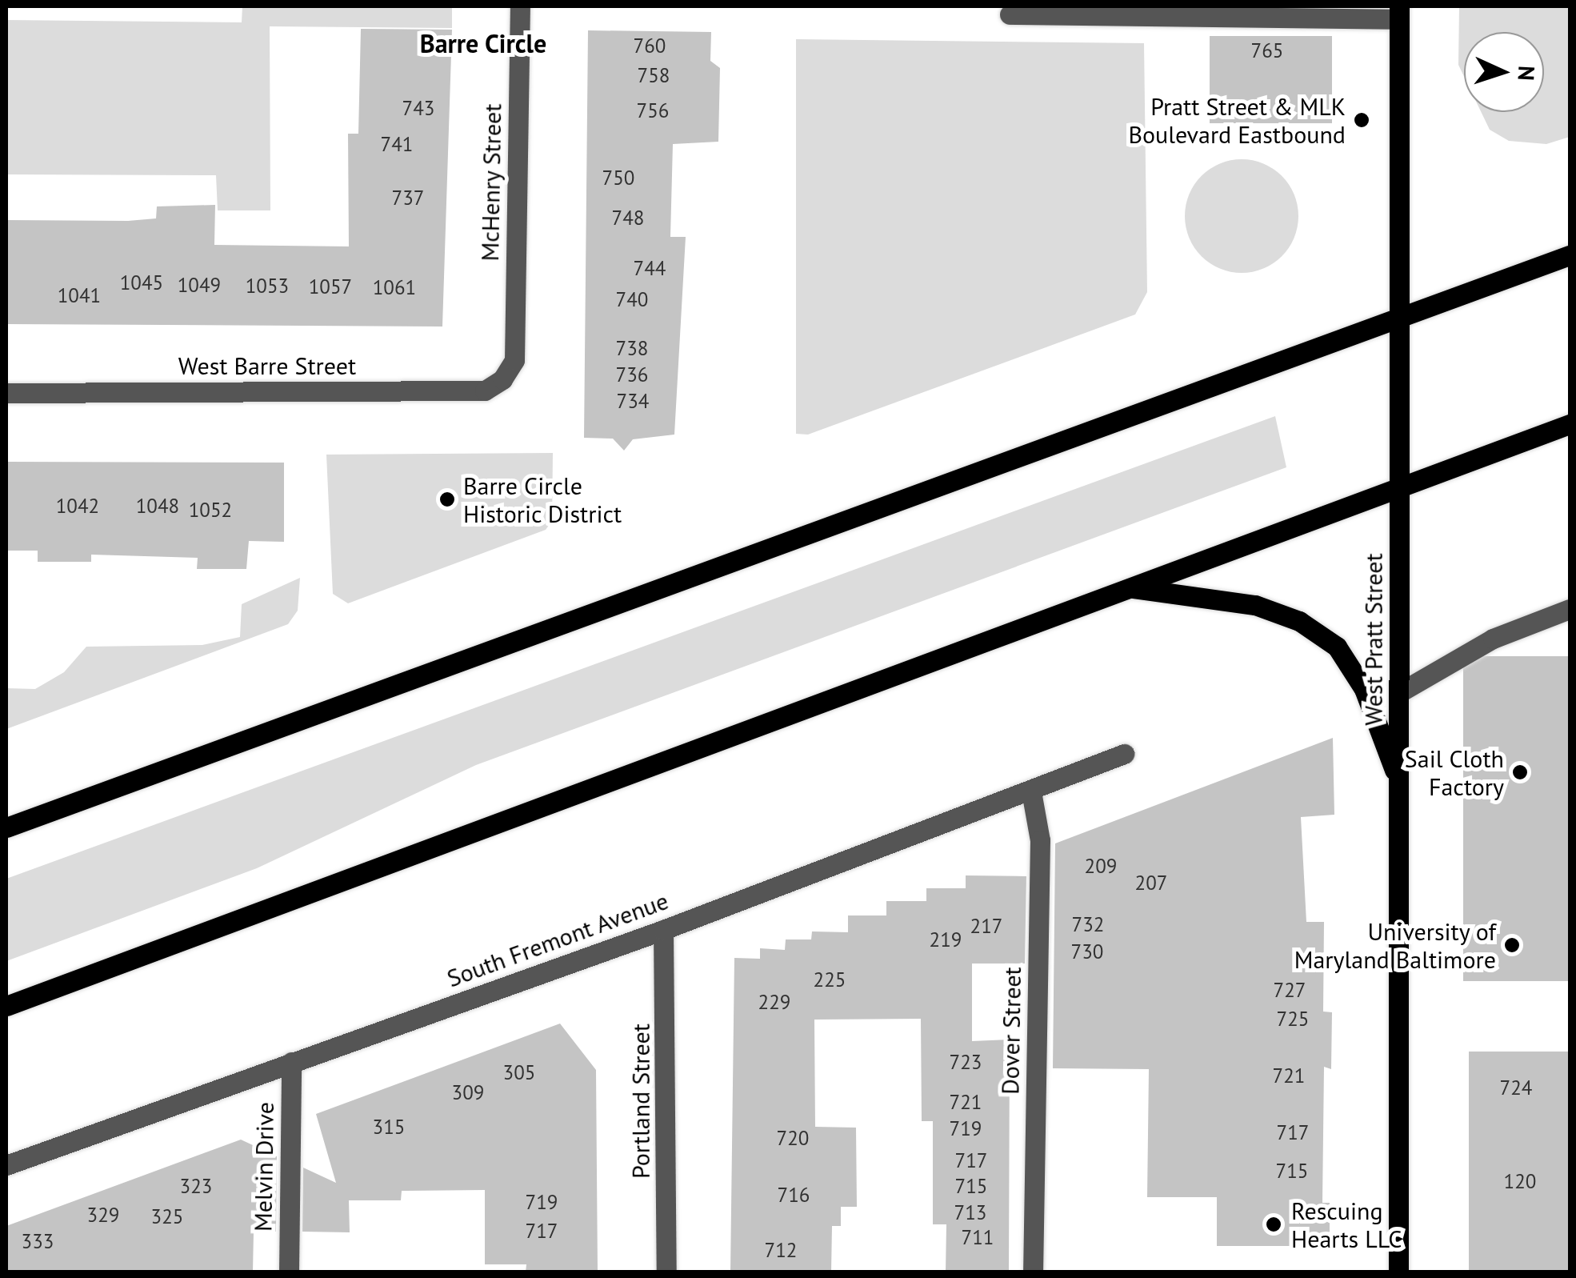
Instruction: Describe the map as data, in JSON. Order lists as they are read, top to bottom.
{
  "streets": {
    "main road": ["West Pratt Street"],
    "street": [
      "McHenry Street",
      "West Barre Street",
      "South Fremont Avenue",
      "Dover Street",
      "Portland Street",
      "Melvin Drive"
    ]
  },
  "crossings": [
    ["McHenry Street", "West Barre Street"],
    ["South Fremont Avenue", "Dover Street"],
    ["South Fremont Avenue", "Portland Street"],
    ["South Fremont Avenue", "Melvin Drive"]
  ],
  "districts": ["Barre Circle"],
  "places": [
    "Pratt Street & MLK Boulevard Eastbound",
    "Barre Circle Historic District",
    "Sail Cloth Factory",
    "University of Maryland Baltimore",
    "Rescuing Hearts LLC"
  ],
  "house_numbers": [
    "760",
    "765",
    "758",
    "743",
    "756",
    "741",
    "750",
    "737",
    "748",
    "744",
    "1045",
    "1049",
    "1053",
    "1057",
    "1061",
    "1041",
    "740",
    "738",
    "736",
    "734",
    "1042",
    "1048",
    "1052",
    "209",
    "207",
    "732",
    "217",
    "219",
    "730",
    "225",
    "727",
    "229",
    "725",
    "723",
    "305",
    "721",
    "724",
    "309",
    "721",
    "315",
    "719",
    "717",
    "720",
    "717",
    "715",
    "120",
    "323",
    "715",
    "716",
    "719",
    "713",
    "329",
    "325",
    "717",
    "711",
    "333",
    "712"
  ],
  "north": "right"
}
